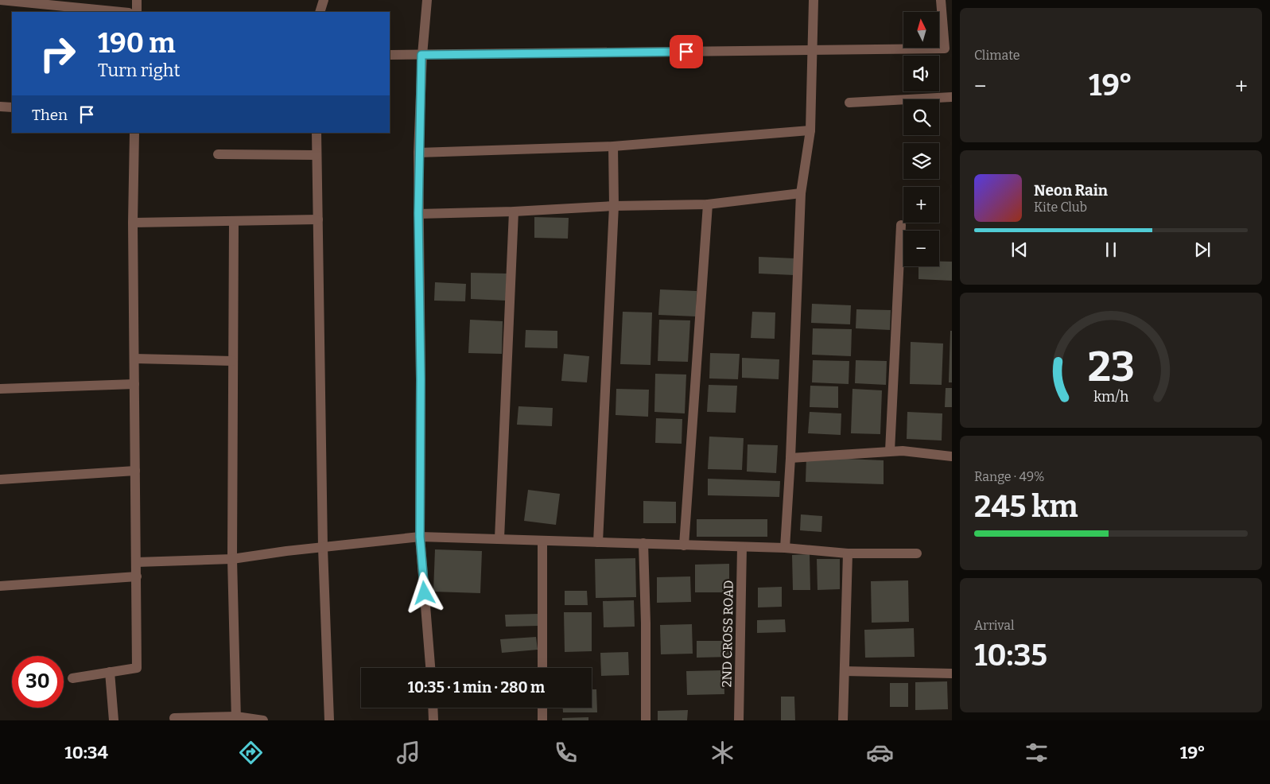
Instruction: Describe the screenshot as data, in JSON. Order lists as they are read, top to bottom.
{
  "streets": {
    "street": ["2ND CROSS ROAD"]
  },
  "north": "top",
  "page": {
    "tile": [
      "Climate",
      ["Range · 49%", "245 km"],
      ["Arrival", "10:35"]
    ],
    "map_buttons": ["+", "−"],
    "turn": ["190 m", "Turn right"],
    "heat": ["−", "19°", "+"],
    "then": "Then",
    "song": ["Neon Rain", "Kite Club"],
    "limit": "30",
    "trip": "10:35 · 1 min · 280 m",
    "tabs": ["10:34", "19°"],
    "gauge": ["23", "km/h"]
  }
}
